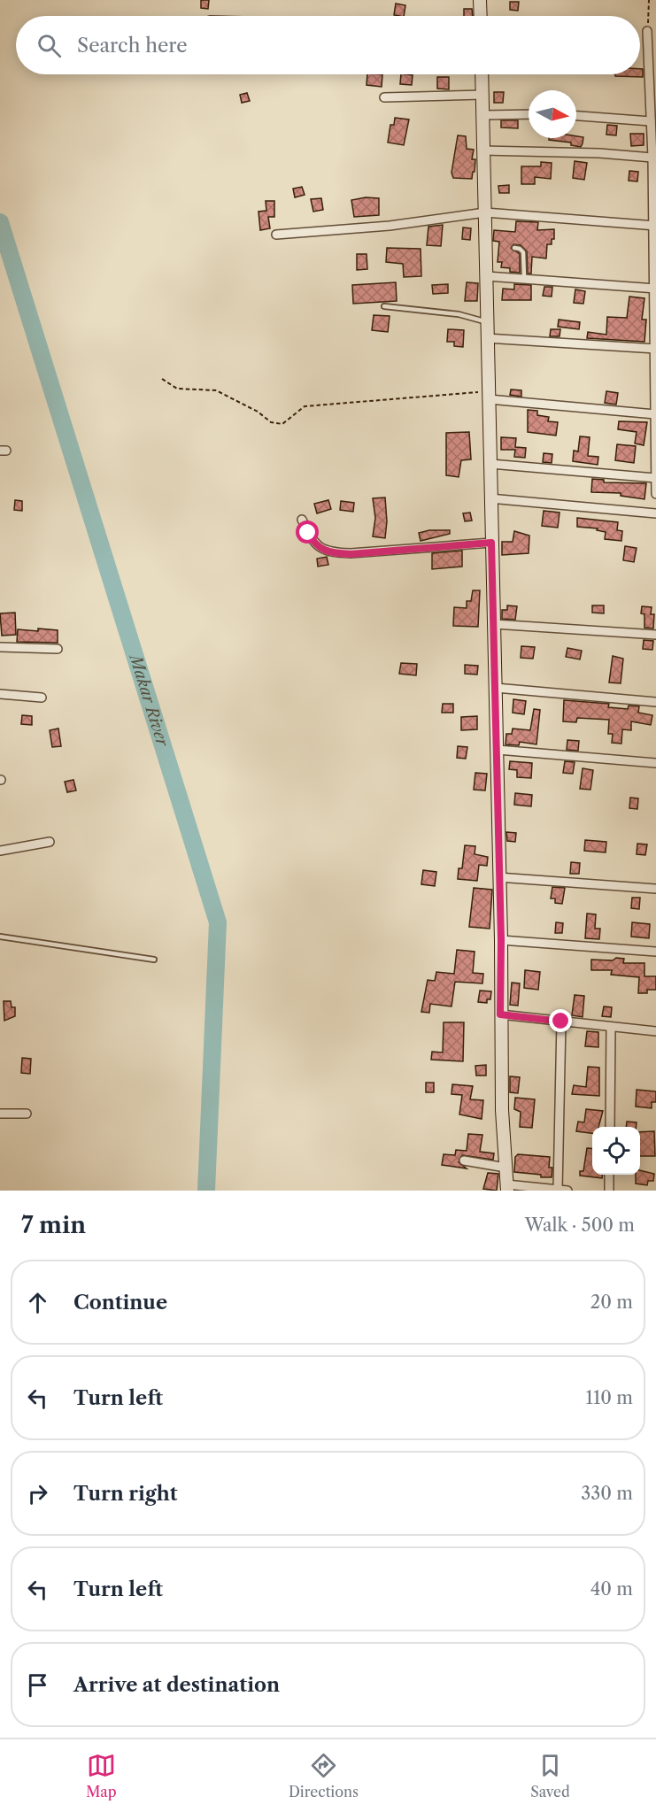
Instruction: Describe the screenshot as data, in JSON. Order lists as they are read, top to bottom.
{
  "water": ["Makar River"],
  "north": "right",
  "page": {
    "search": "Search here",
    "heading": ["7 min", "Walk · 500 m"],
    "list": [
      ["Continue", "20 m"],
      ["Turn left", "110 m"],
      ["Turn right", "330 m"],
      ["Turn left", "40 m"],
      "Arrive at destination"
    ],
    "nav": ["Map", "Directions", "Saved"]
  }
}
